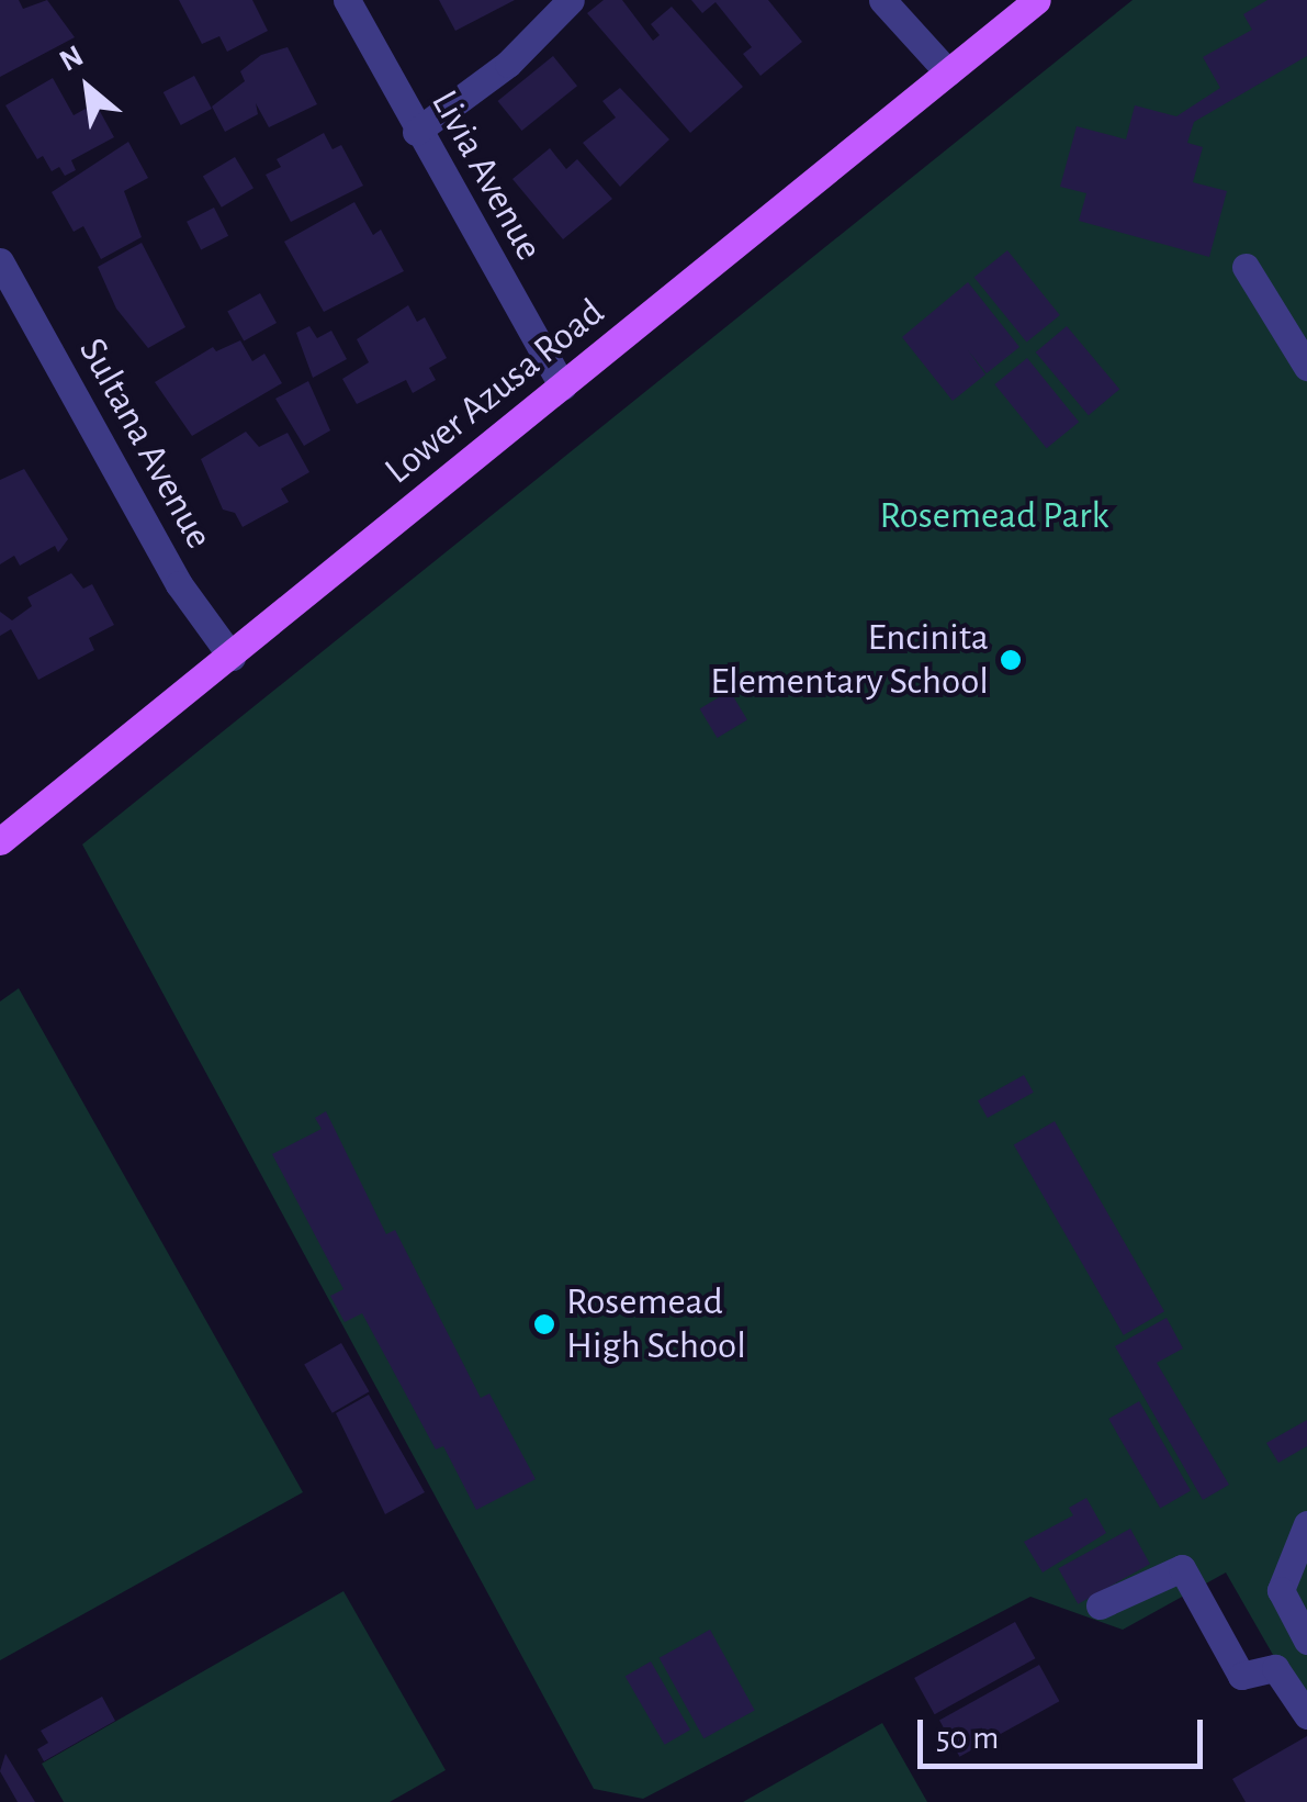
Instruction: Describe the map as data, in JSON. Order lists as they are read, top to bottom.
{
  "streets": {
    "main road": ["Lower Azusa Road"],
    "street": ["Livia Avenue", "Sultana Avenue"]
  },
  "crossings": [
    ["Livia Avenue", "Lower Azusa Road"],
    ["Lower Azusa Road", "Sultana Avenue"]
  ],
  "parks": ["Rosemead Park"],
  "places": ["Encinita Elementary School", "Rosemead High School"],
  "scale_bar": "50 m",
  "north": "top left"
}
